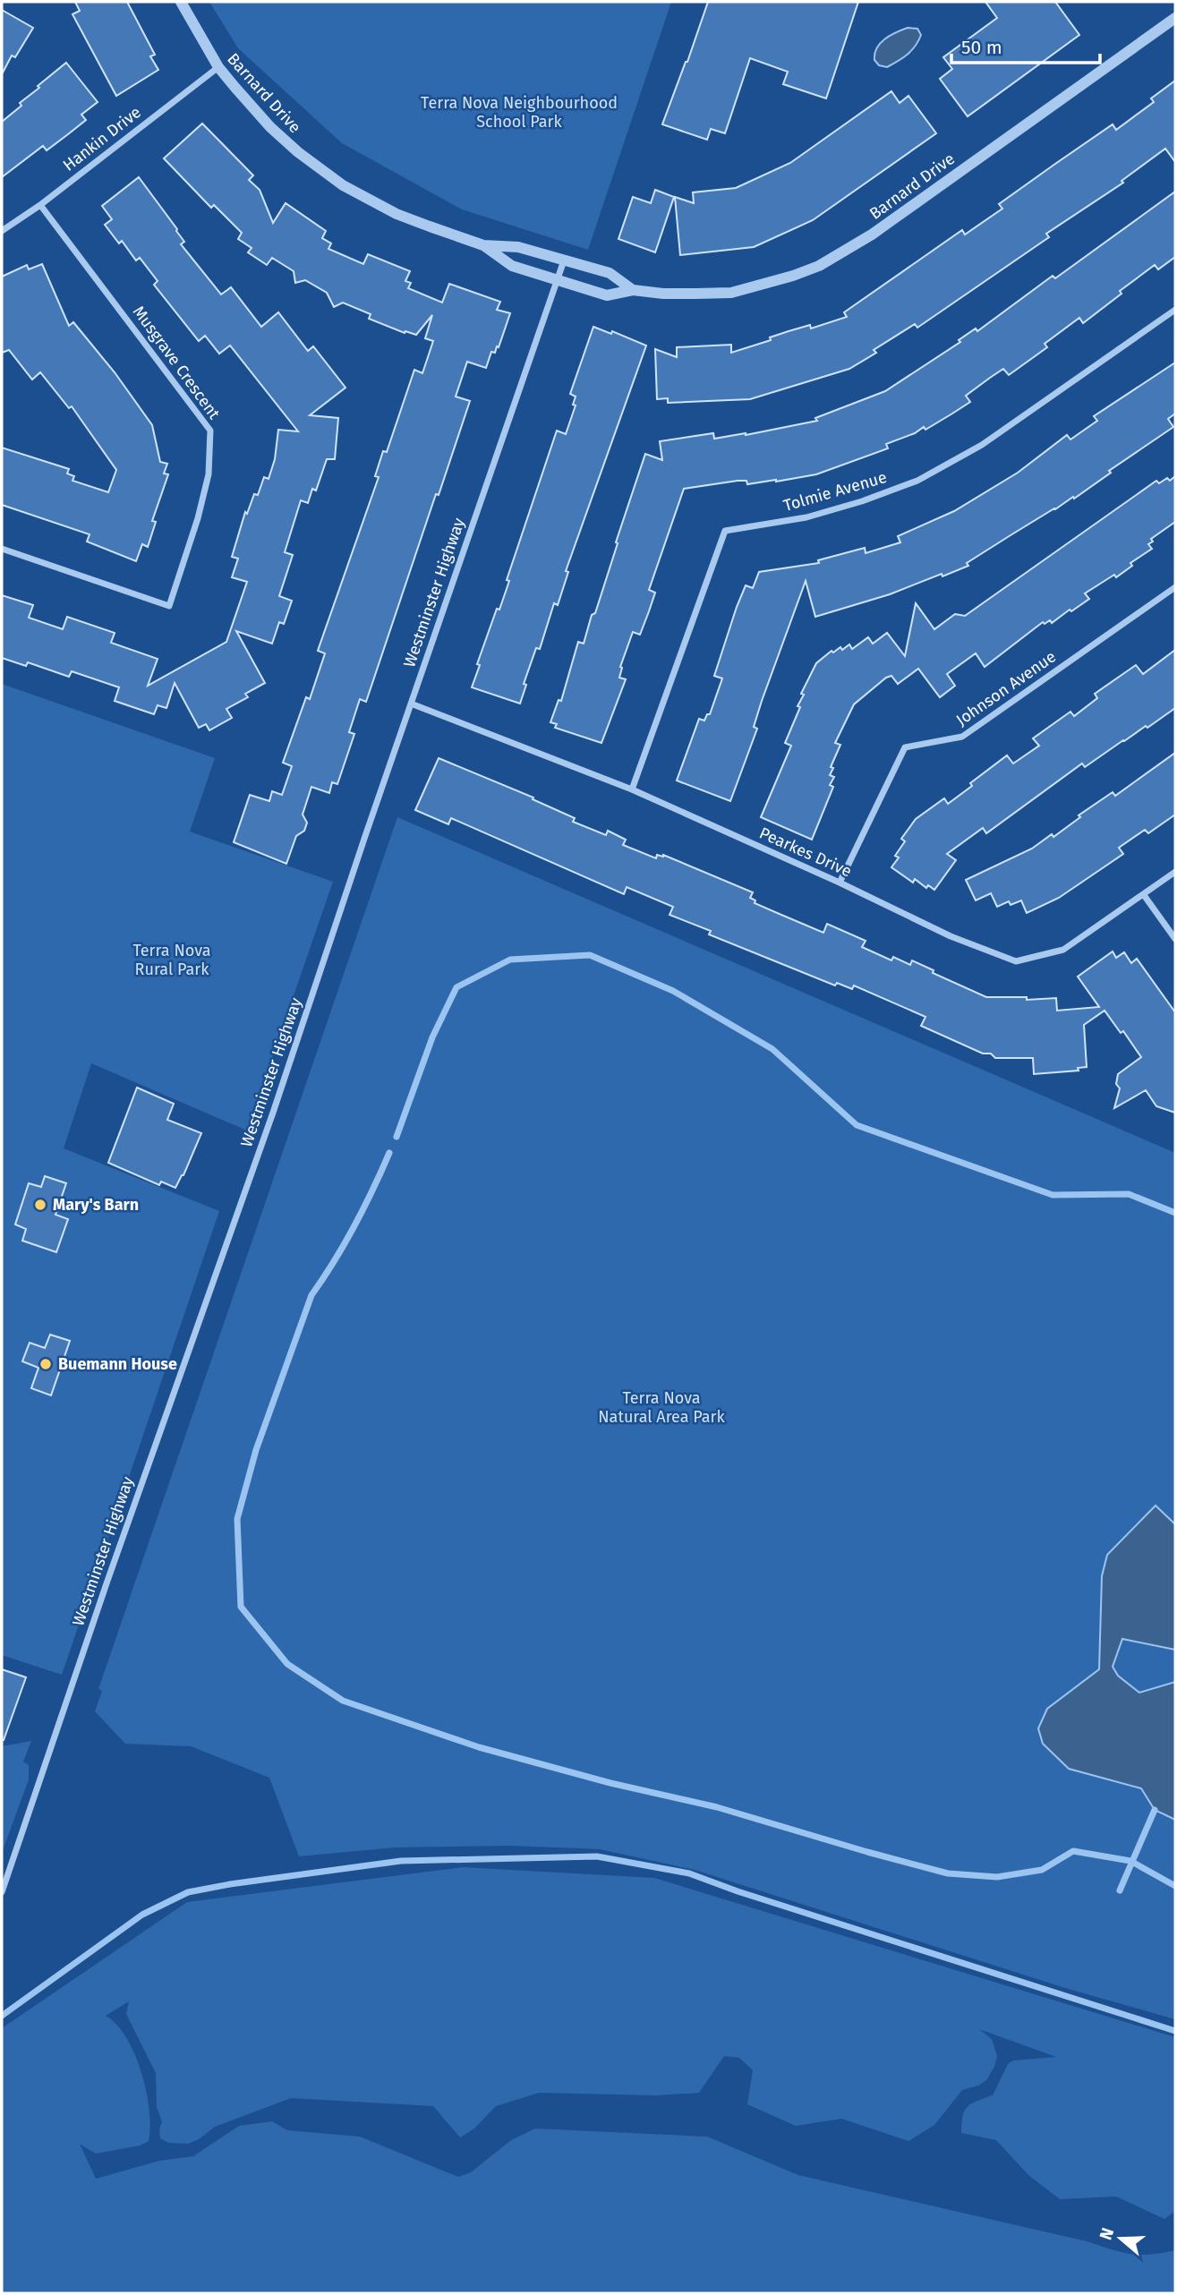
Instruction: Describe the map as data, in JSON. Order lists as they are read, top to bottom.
{
  "streets": {
    "street": [
      "Barnard Drive",
      "Hankin Drive",
      "Musgrave Crescent",
      "Tolmie Avenue",
      "Westminster Highway",
      "Johnson Avenue",
      "Pearkes Drive"
    ]
  },
  "crossings": [
    ["Barnard Drive", "Hankin Drive"],
    ["Barnard Drive", "Westminster Highway"],
    ["Hankin Drive", "Musgrave Crescent"],
    ["Tolmie Avenue", "Pearkes Drive"],
    ["Westminster Highway", "Pearkes Drive"],
    ["Johnson Avenue", "Pearkes Drive"]
  ],
  "parks": ["Terra Nova Neighbourhood School Park", "Terra Nova Rural Park", "Terra Nova Natural Area Park"],
  "places": ["Mary's Barn", "Buemann House"],
  "scale_bar": "50 m",
  "north": "left"
}
